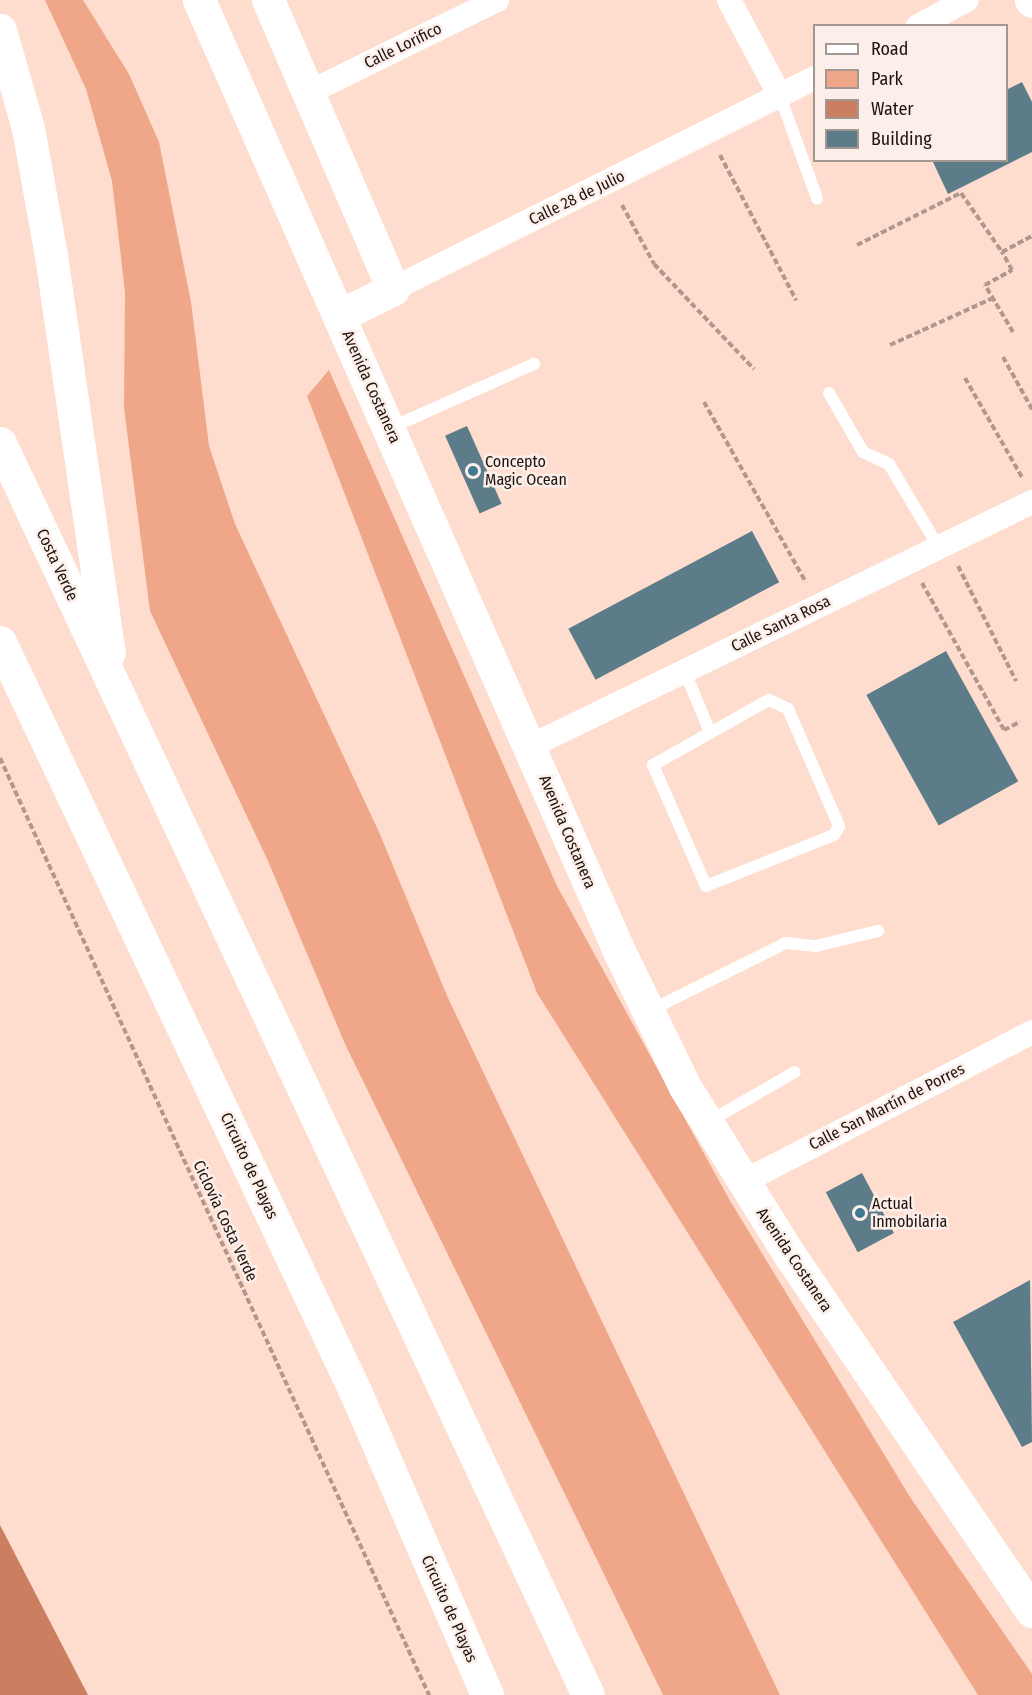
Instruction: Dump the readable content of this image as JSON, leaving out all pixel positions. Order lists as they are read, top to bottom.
{
  "streets": {
    "main road": [
      "Calle 28 de Julio",
      "Avenida Costanera",
      "Costa Verde",
      "Circuito de Playas"
    ],
    "street": ["Calle Lorifico", "Calle Santa Rosa", "Calle San Martín de Porres"],
    "path": ["Ciclovía Costa Verde"]
  },
  "crossings": [
    ["Calle 28 de Julio", "Avenida Costanera"],
    ["Avenida Costanera", "Calle Santa Rosa"],
    ["Avenida Costanera", "Calle San Martín de Porres"]
  ],
  "places": ["Concepto Magic Ocean", "Actual Inmobilaria"],
  "legend": [
    "Road",
    "Park",
    "Water",
    "Building"
  ]
}
